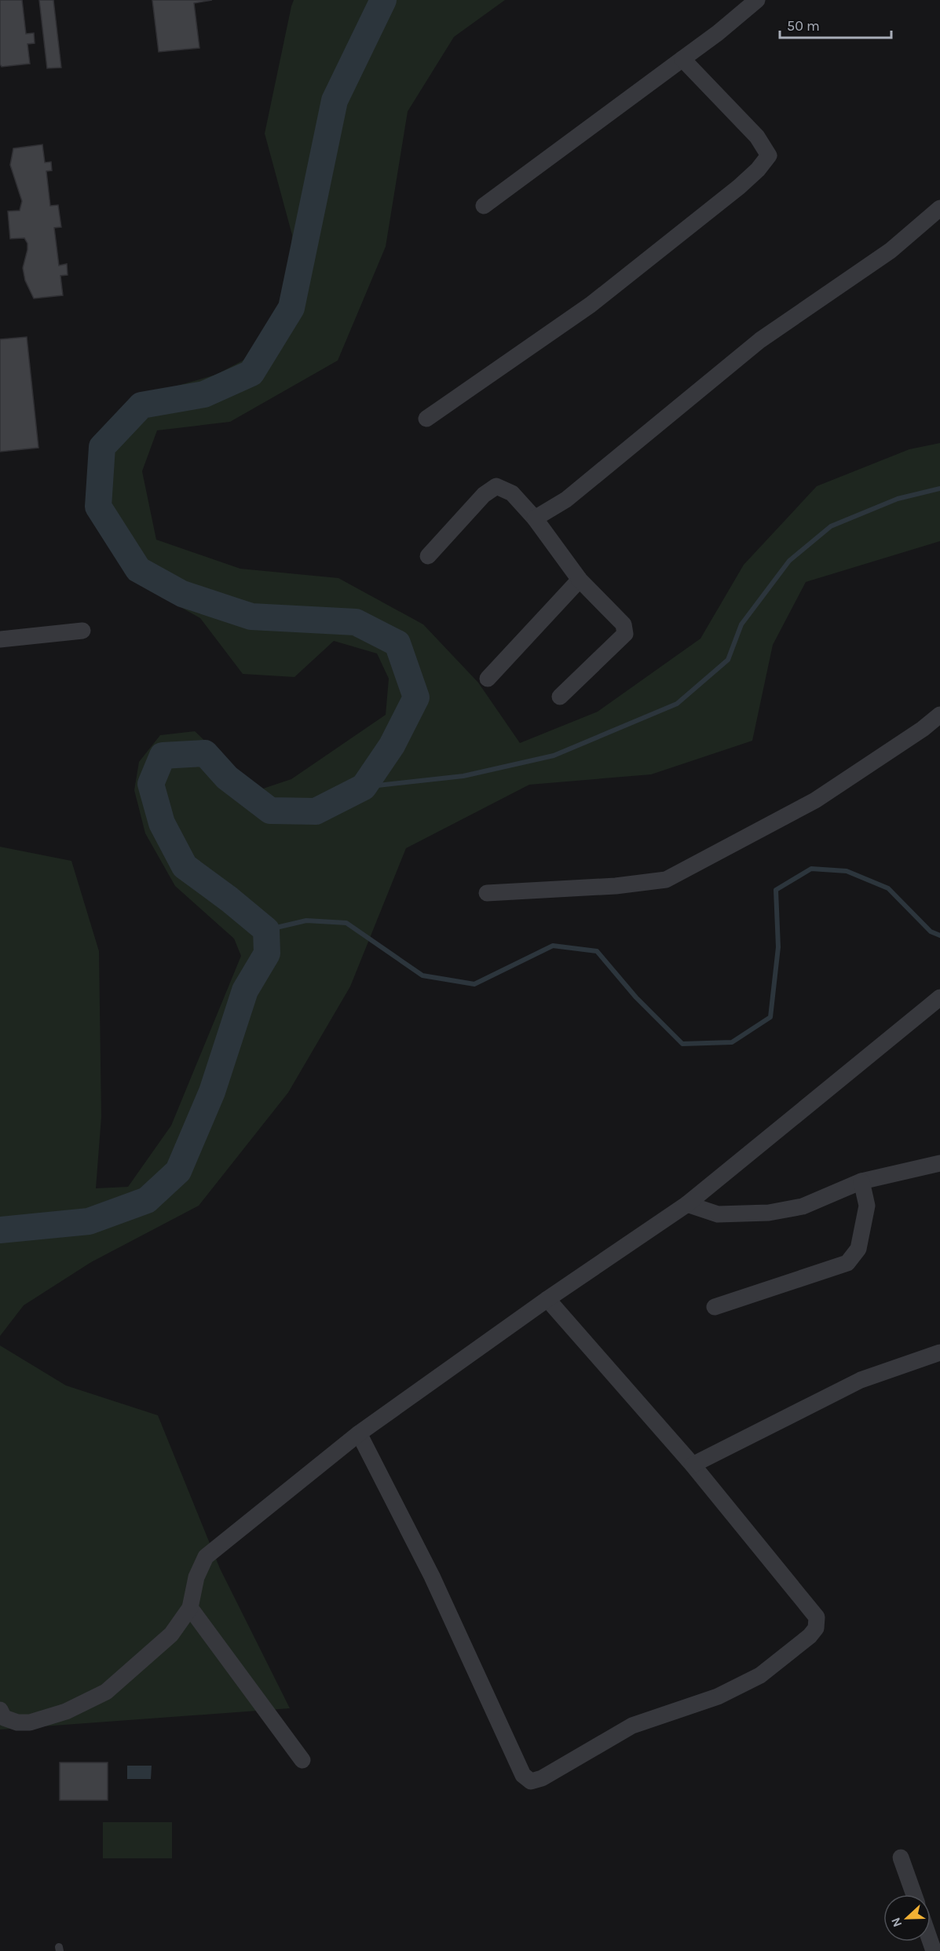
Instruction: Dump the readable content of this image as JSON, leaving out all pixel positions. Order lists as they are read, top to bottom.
{
  "scale_bar": "50 m",
  "north": "left"
}
